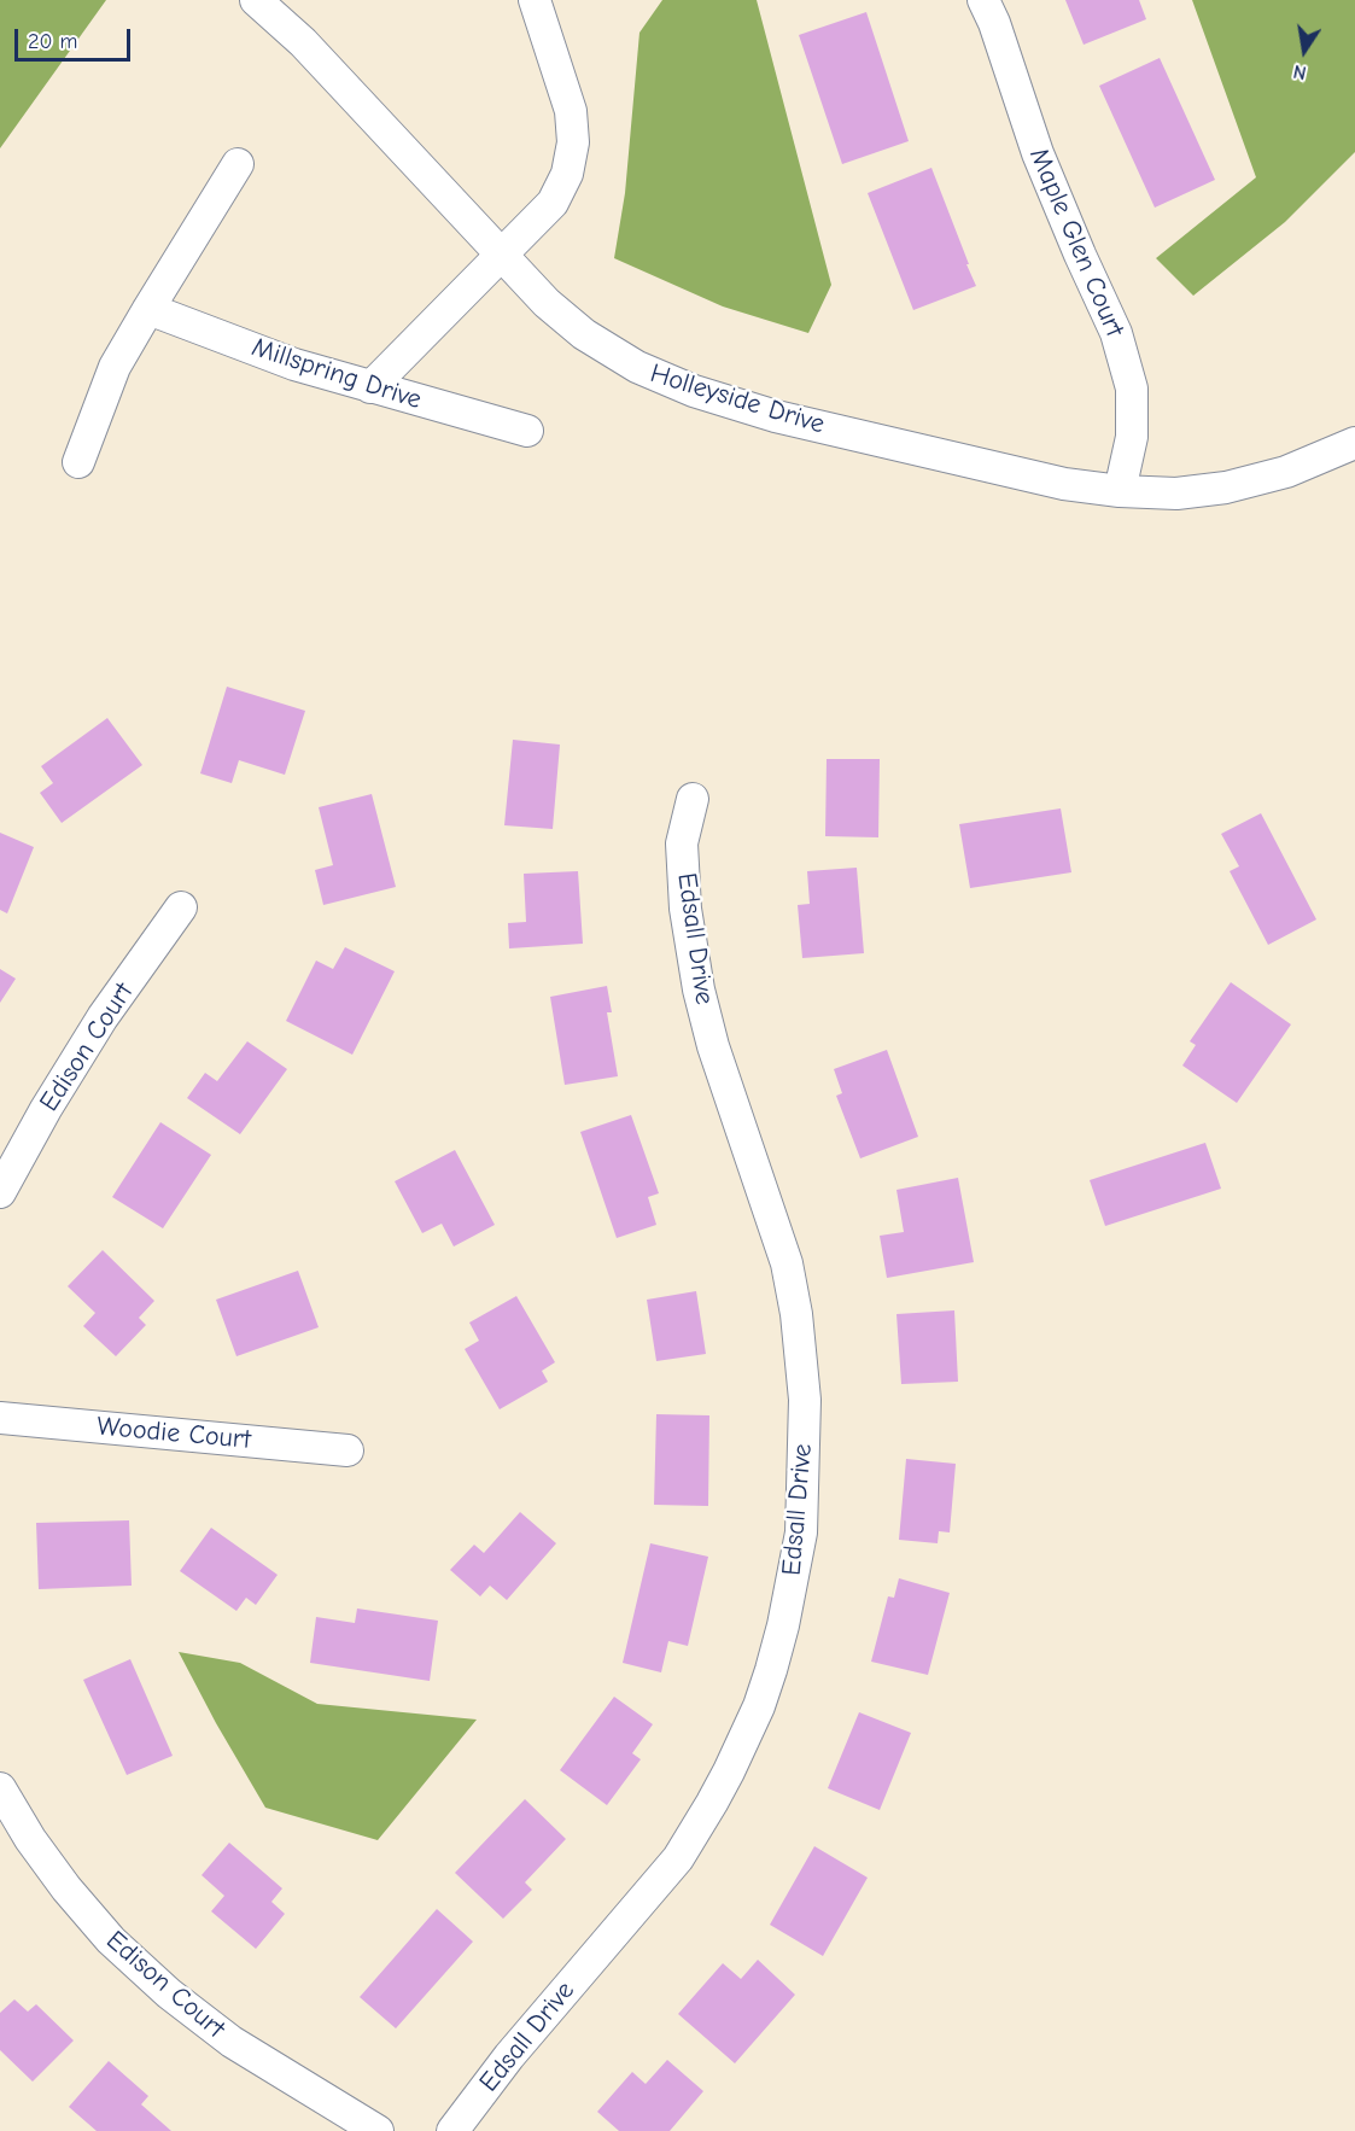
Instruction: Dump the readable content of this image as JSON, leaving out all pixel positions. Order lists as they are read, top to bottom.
{
  "streets": {
    "street": [
      "Maple Glen Court",
      "Millspring Drive",
      "Holleyside Drive",
      "Edsall Drive",
      "Edison Court",
      "Woodie Court"
    ]
  },
  "crossings": [
    ["Maple Glen Court", "Holleyside Drive"]
  ],
  "scale_bar": "20 m",
  "north": "bottom"
}
